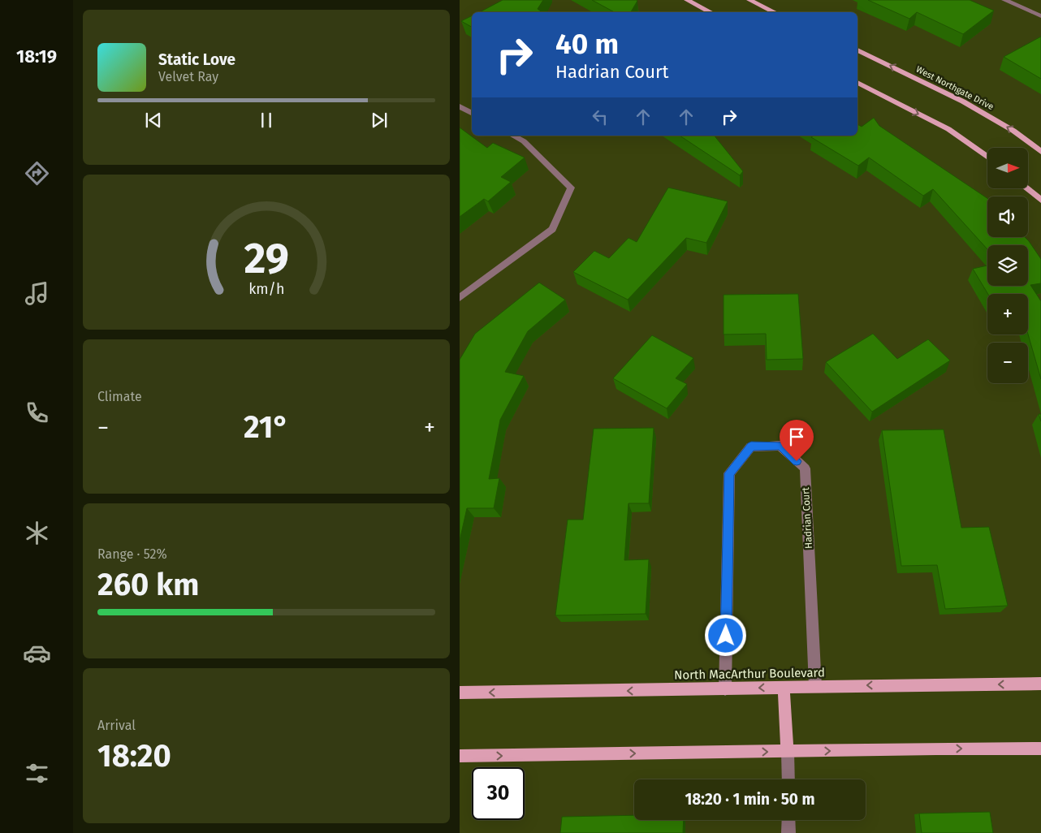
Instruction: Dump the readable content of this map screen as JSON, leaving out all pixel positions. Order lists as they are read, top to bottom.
{
  "streets": {
    "main road": ["West Northgate Drive", "North MacArthur Boulevard"],
    "street": ["Hadrian Court"]
  },
  "crossings": [
    ["Hadrian Court", "North MacArthur Boulevard"]
  ],
  "north": "right",
  "page": {
    "tabs": "18:19",
    "turn": ["40 m", "Hadrian Court"],
    "song": ["Static Love", "Velvet Ray"],
    "map_buttons": ["+", "−"],
    "tile": [
      "Climate",
      ["Range · 52%", "260 km"],
      ["Arrival", "18:20"]
    ],
    "heat": ["−", "21°", "+"],
    "limit": "30",
    "trip": "18:20 · 1 min · 50 m",
    "gauge": ["29", "km/h"]
  }
}
